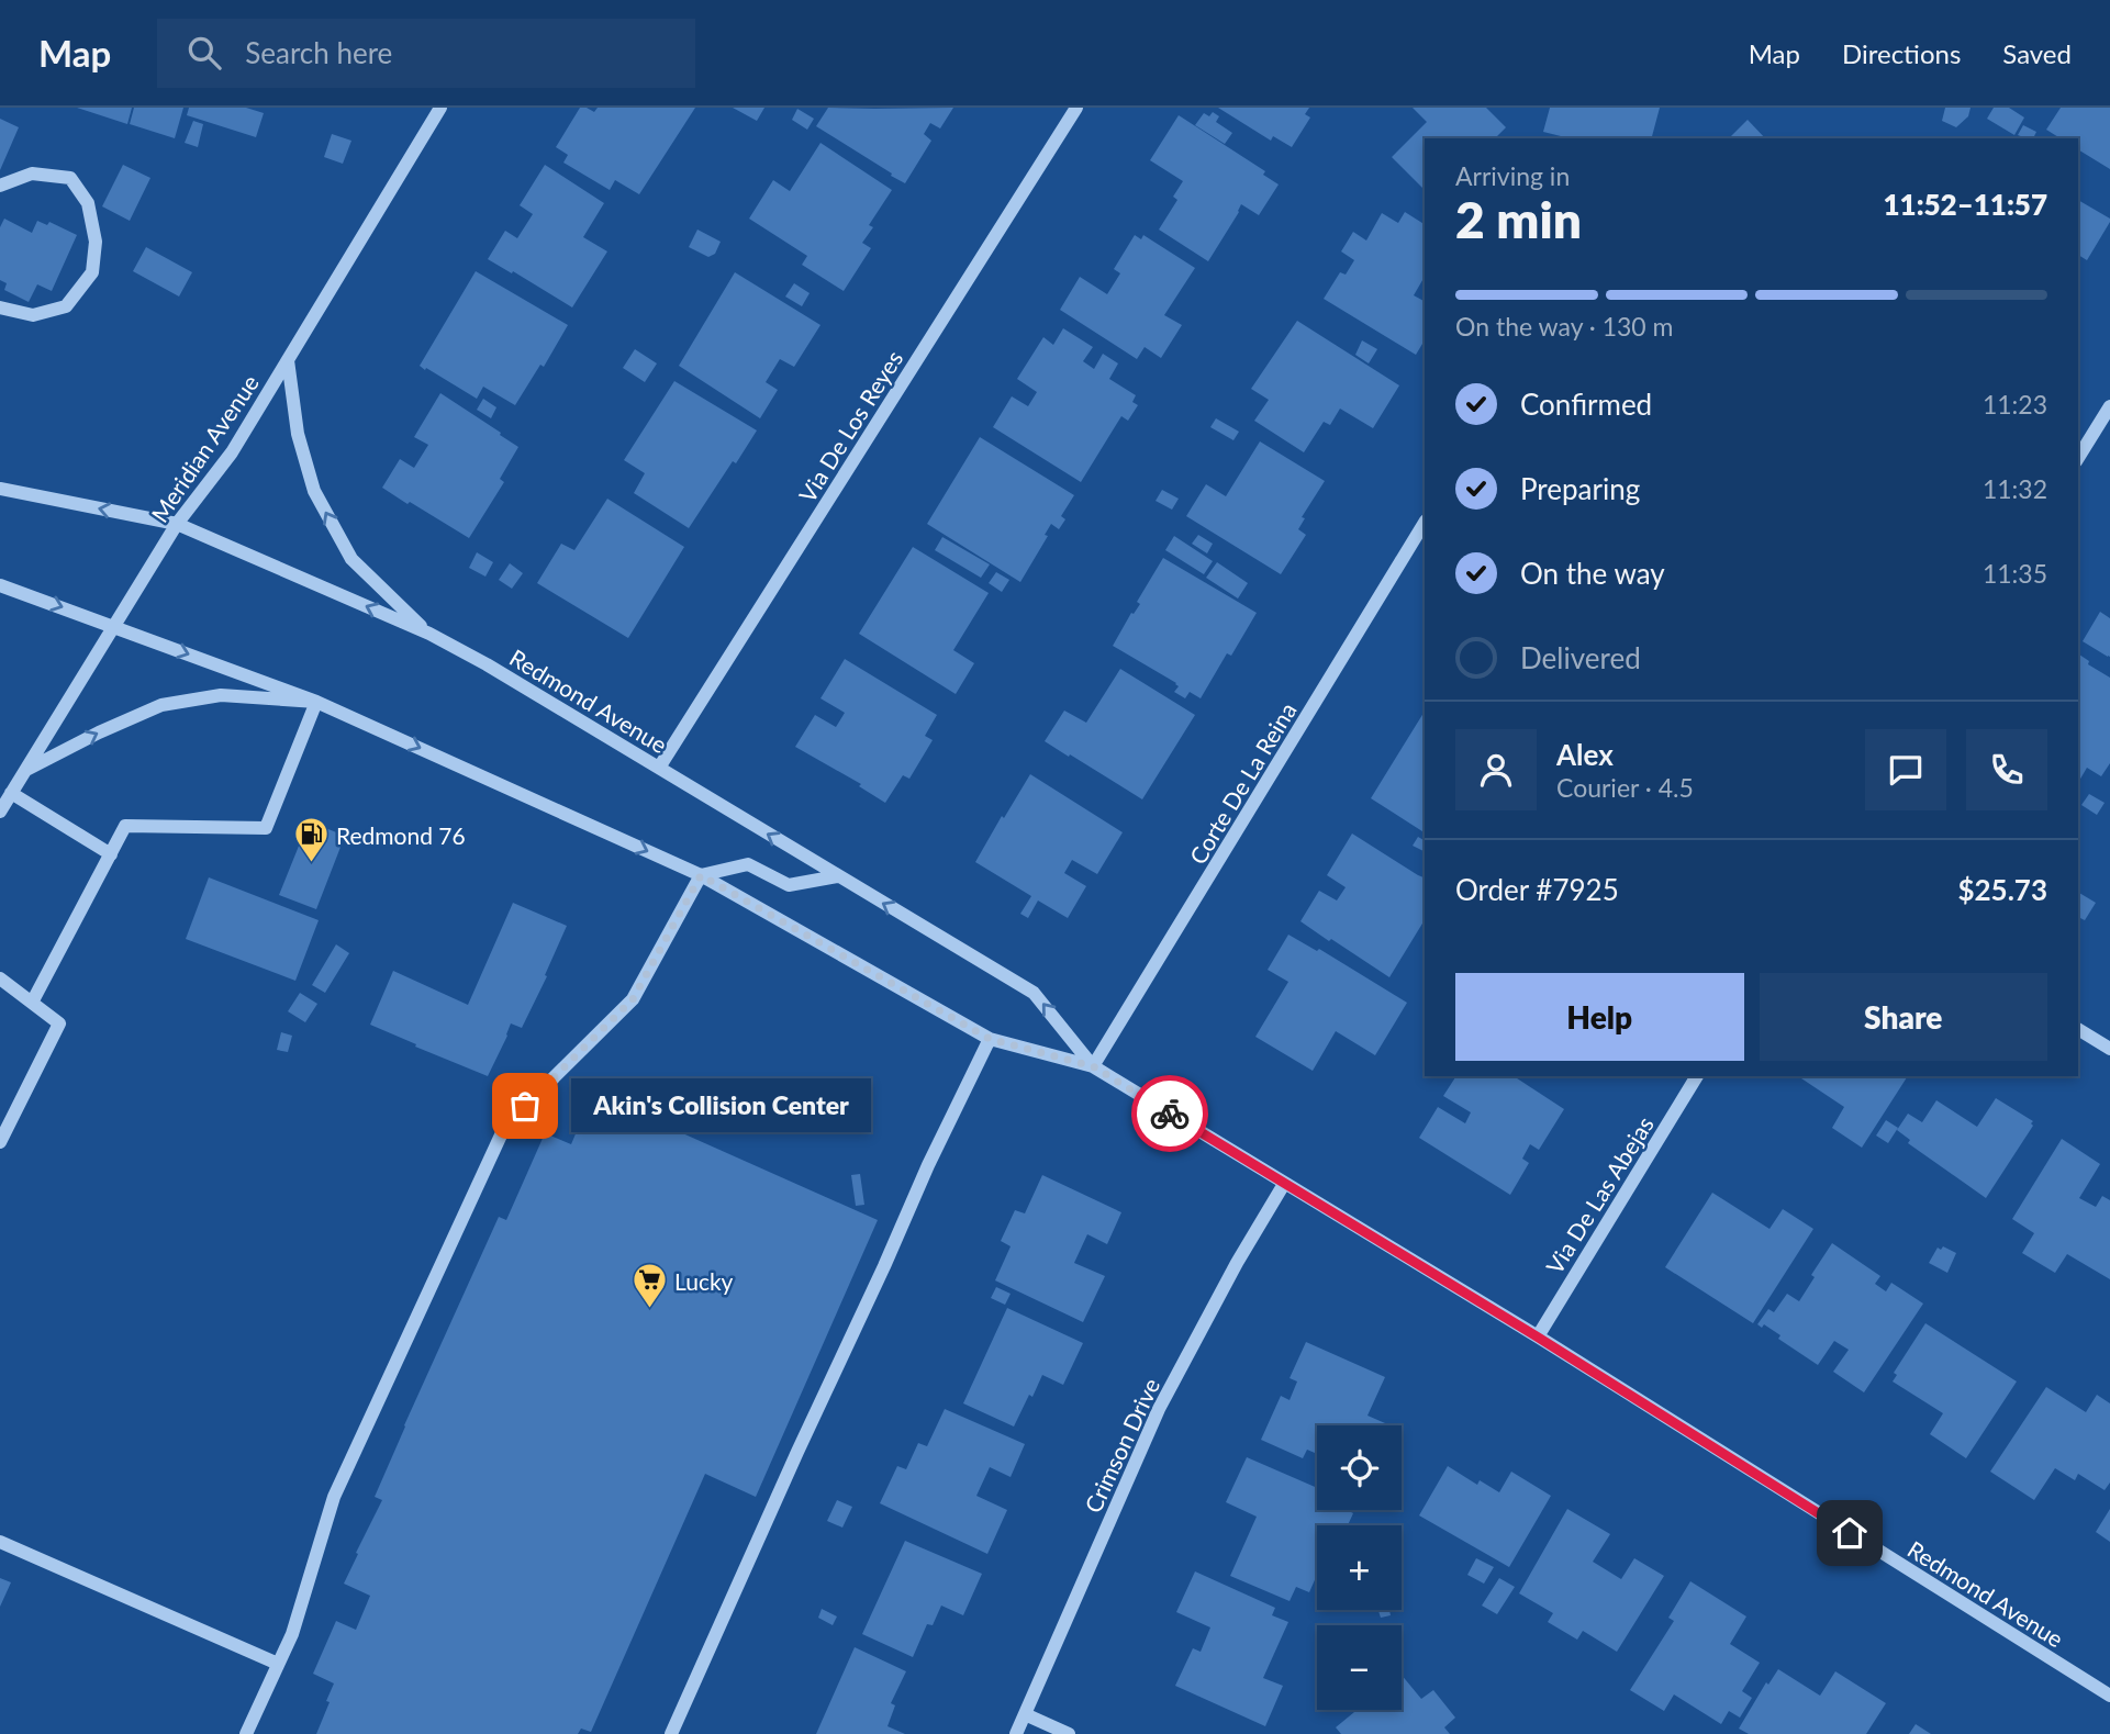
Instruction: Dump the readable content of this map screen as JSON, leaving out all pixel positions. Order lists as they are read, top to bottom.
{
  "streets": {
    "street": [
      "Via De Los Reyes",
      "Meridian Avenue",
      "Redmond Avenue",
      "Corte De La Reina",
      "Via De Las Abejas",
      "Crimson Drive"
    ]
  },
  "crossings": [
    ["Via De Los Reyes", "Redmond Avenue"],
    ["Meridian Avenue", "Redmond Avenue"],
    ["Redmond Avenue", "Corte De La Reina"],
    ["Redmond Avenue", "Via De Las Abejas"],
    ["Redmond Avenue", "Crimson Drive"]
  ],
  "places": {
    "fuel station": ["Redmond 76"],
    "other": ["Akin's Collision Center"],
    "supermarket": ["Lucky"]
  },
  "page": {
    "header": "Map",
    "search": "Search here",
    "nav": ["Map", "Directions", "Saved"],
    "heading": ["2 min", "Arriving in", "11:52–11:57"],
    "panel": [
      "Alex",
      "Courier · 4.5",
      "Order #7925",
      "$25.73"
    ],
    "bar": "On the way · 130 m",
    "list": [
      ["Confirmed", "11:23"],
      ["Preparing", "11:32"],
      ["On the way", "11:35"],
      "Delivered"
    ],
    "buttons": ["Help", "Share"],
    "bubble": "Akin's Collision Center",
    "map_buttons": ["+", "−"]
  }
}
